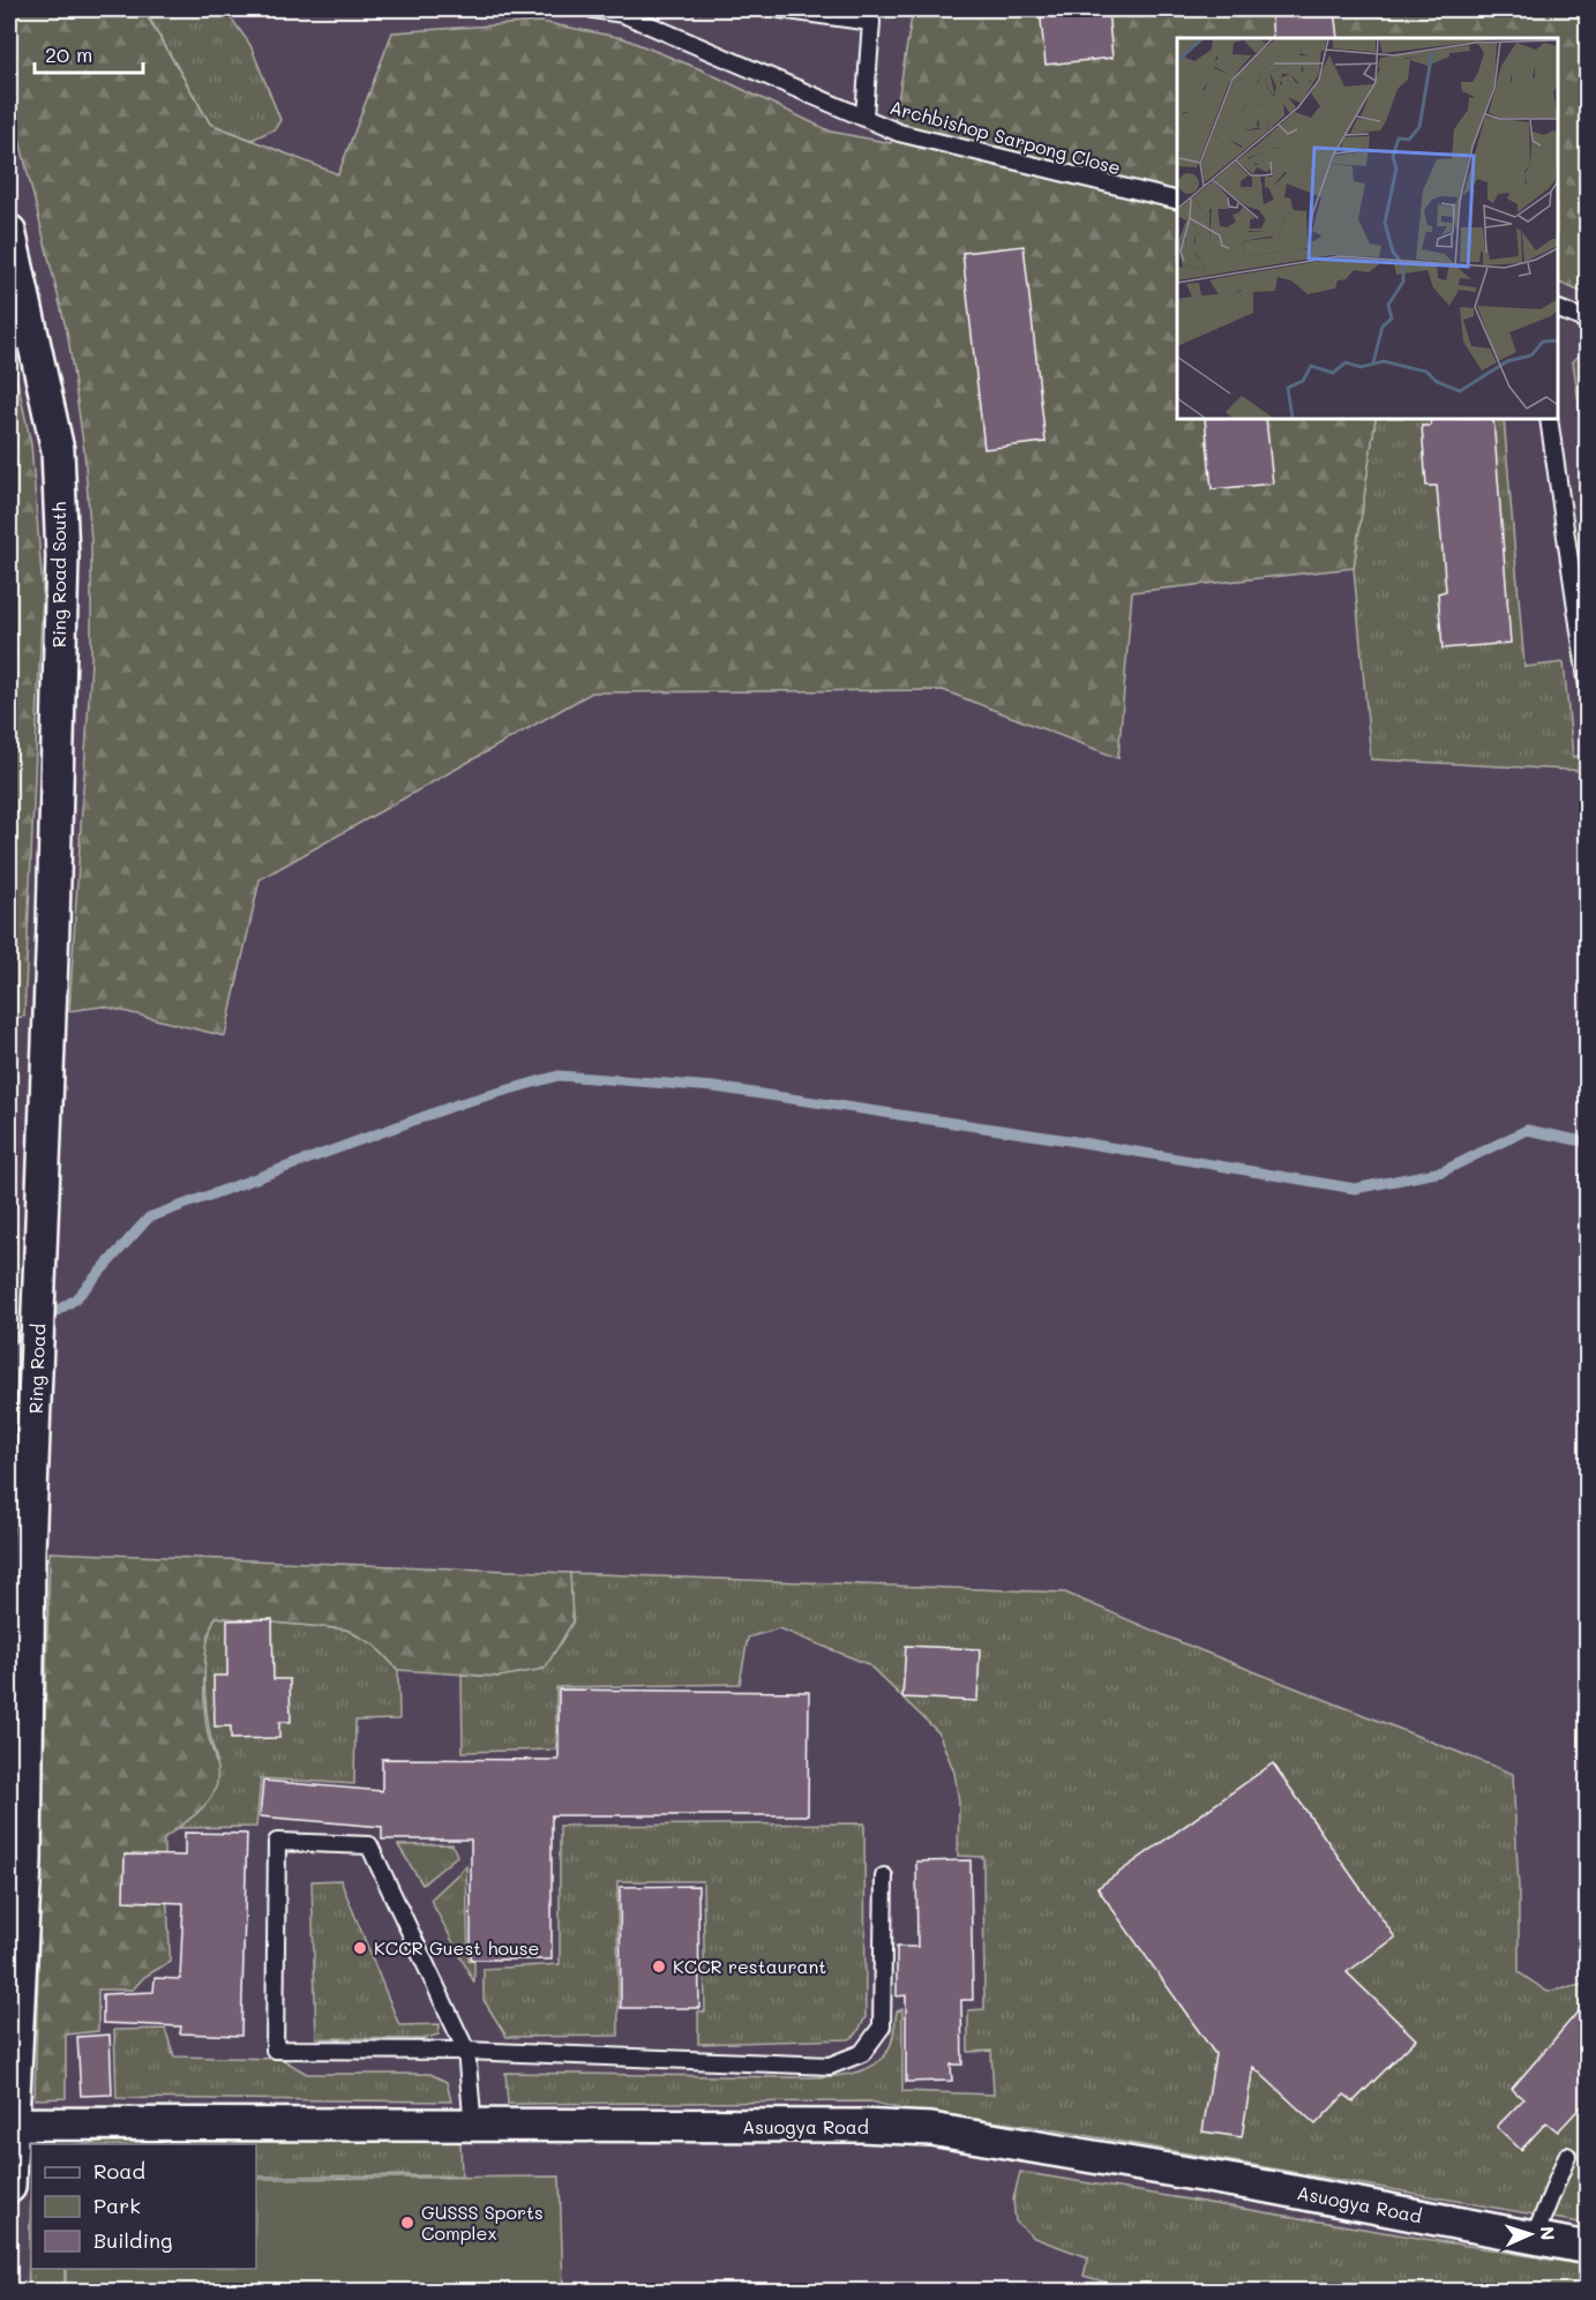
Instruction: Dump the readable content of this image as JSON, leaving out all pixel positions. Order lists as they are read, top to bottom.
{
  "streets": {
    "street": ["Ring Road South", "Ring Road", "Asuogya Road"],
    "lane": ["Archbishop Sarpong Close"]
  },
  "crossings": [
    ["Ring Road South", "Ring Road"],
    ["Ring Road", "Asuogya Road"]
  ],
  "places": ["KCCR Guest house", "KCCR restaurant", "GUSSS Sports Complex"],
  "legend": ["Road", "Park", "Building"],
  "scale_bar": "20 m",
  "north": "right"
}
